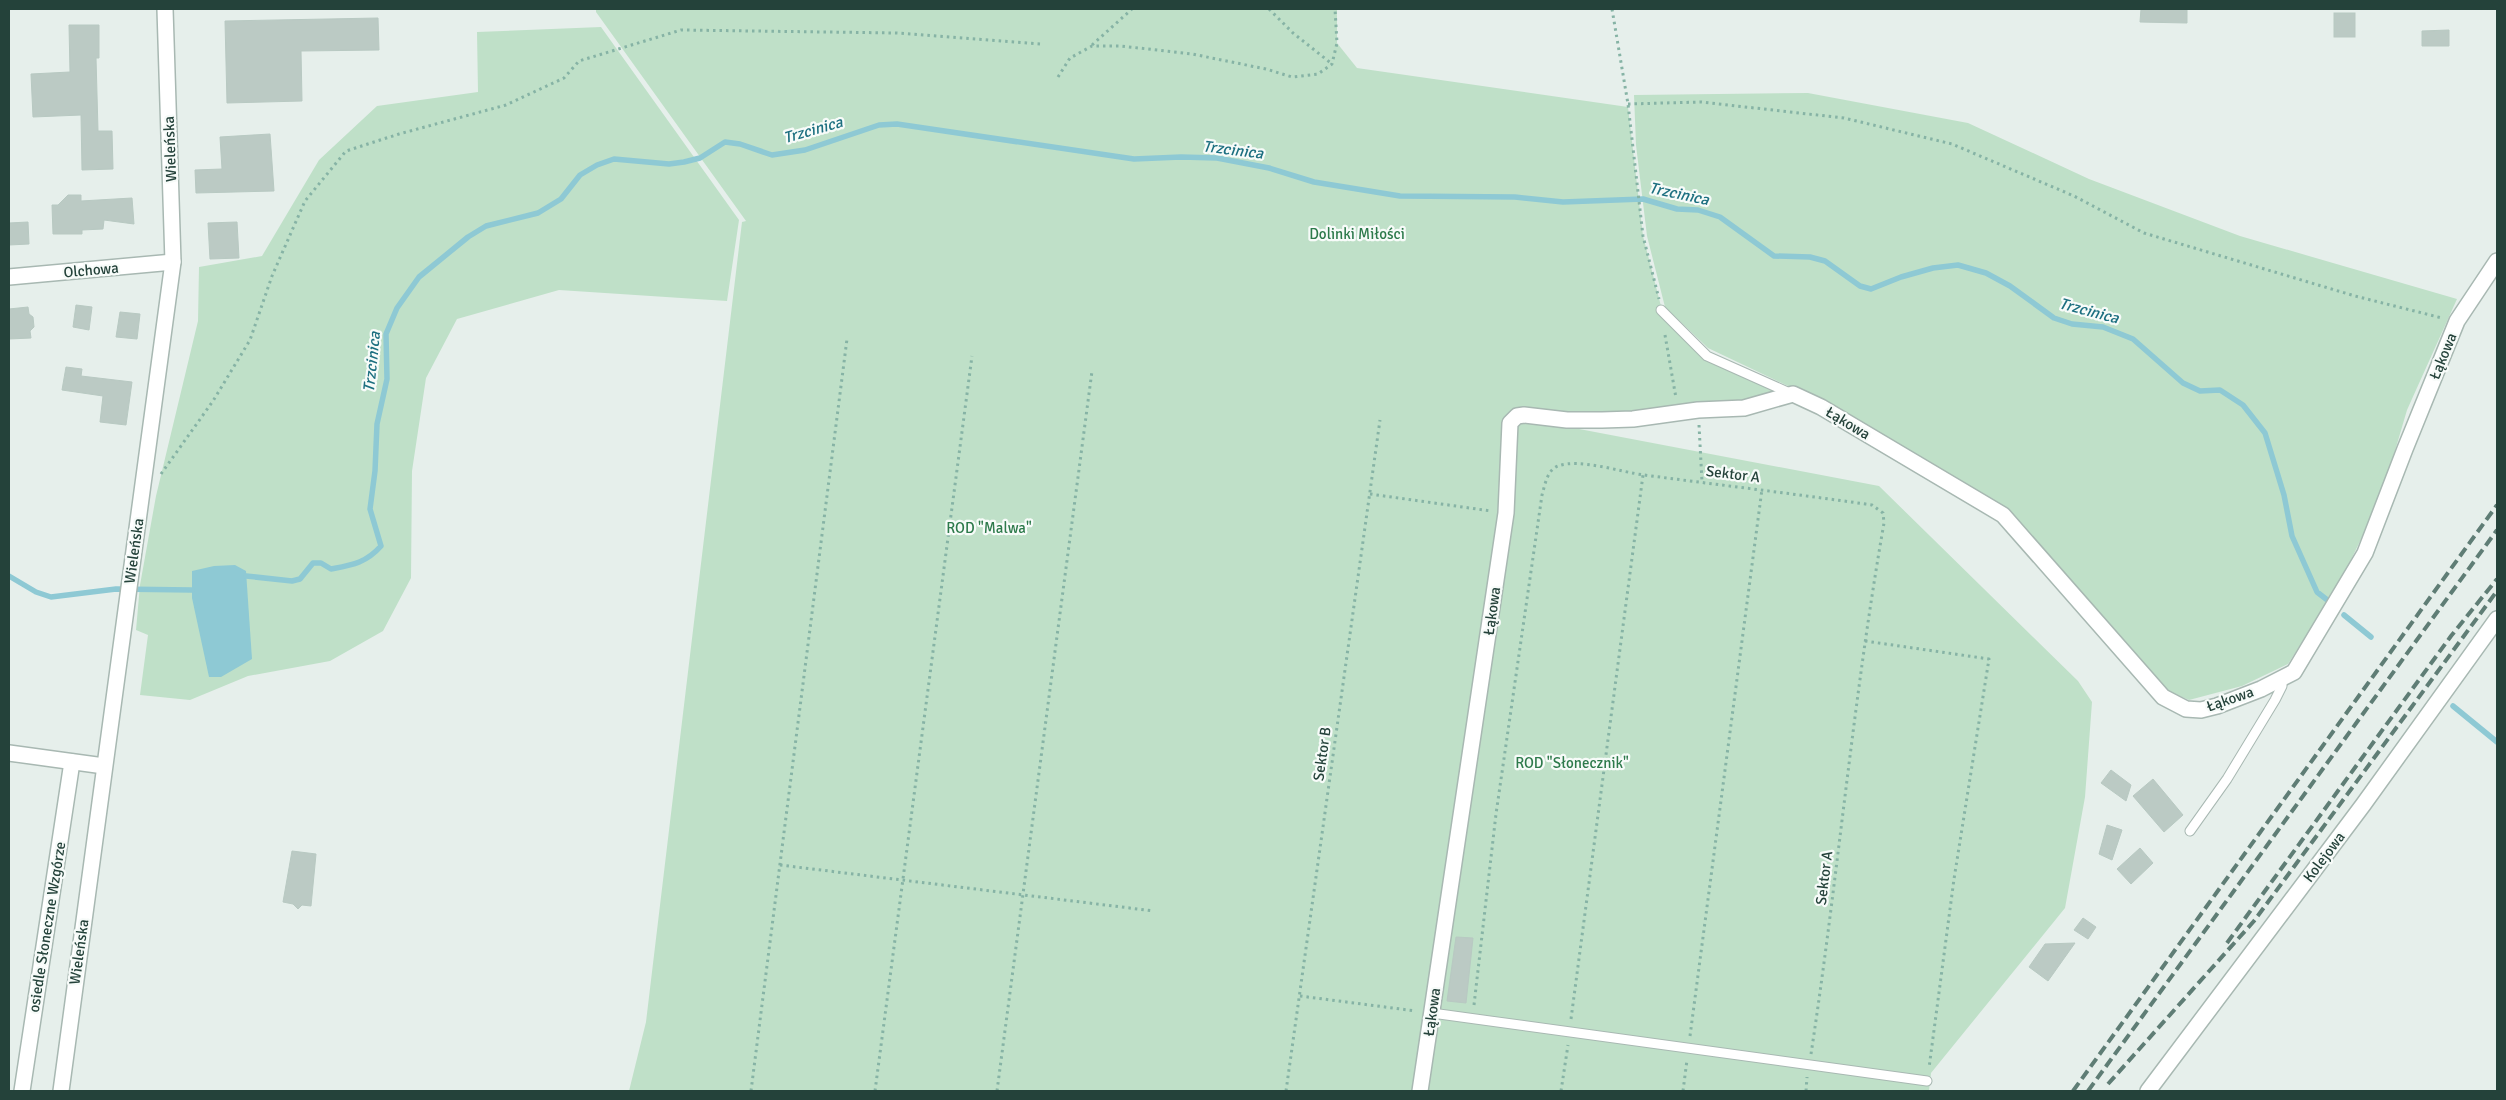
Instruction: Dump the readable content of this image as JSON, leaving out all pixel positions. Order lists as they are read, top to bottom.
{
  "streets": {
    "street": [
      "Wieleńska",
      "Olchowa",
      "Łąkowa",
      "Kolejowa",
      "osiedle Słoneczne Wzgórze"
    ],
    "path": ["Sektor A", "Sektor B"]
  },
  "crossings": [
    ["Wieleńska", "Olchowa"]
  ],
  "water": ["Trzcinica"],
  "parks": ["Dolinki Miłości", "ROD \"Malwa\"", "ROD \"Słonecznik\""]
}
